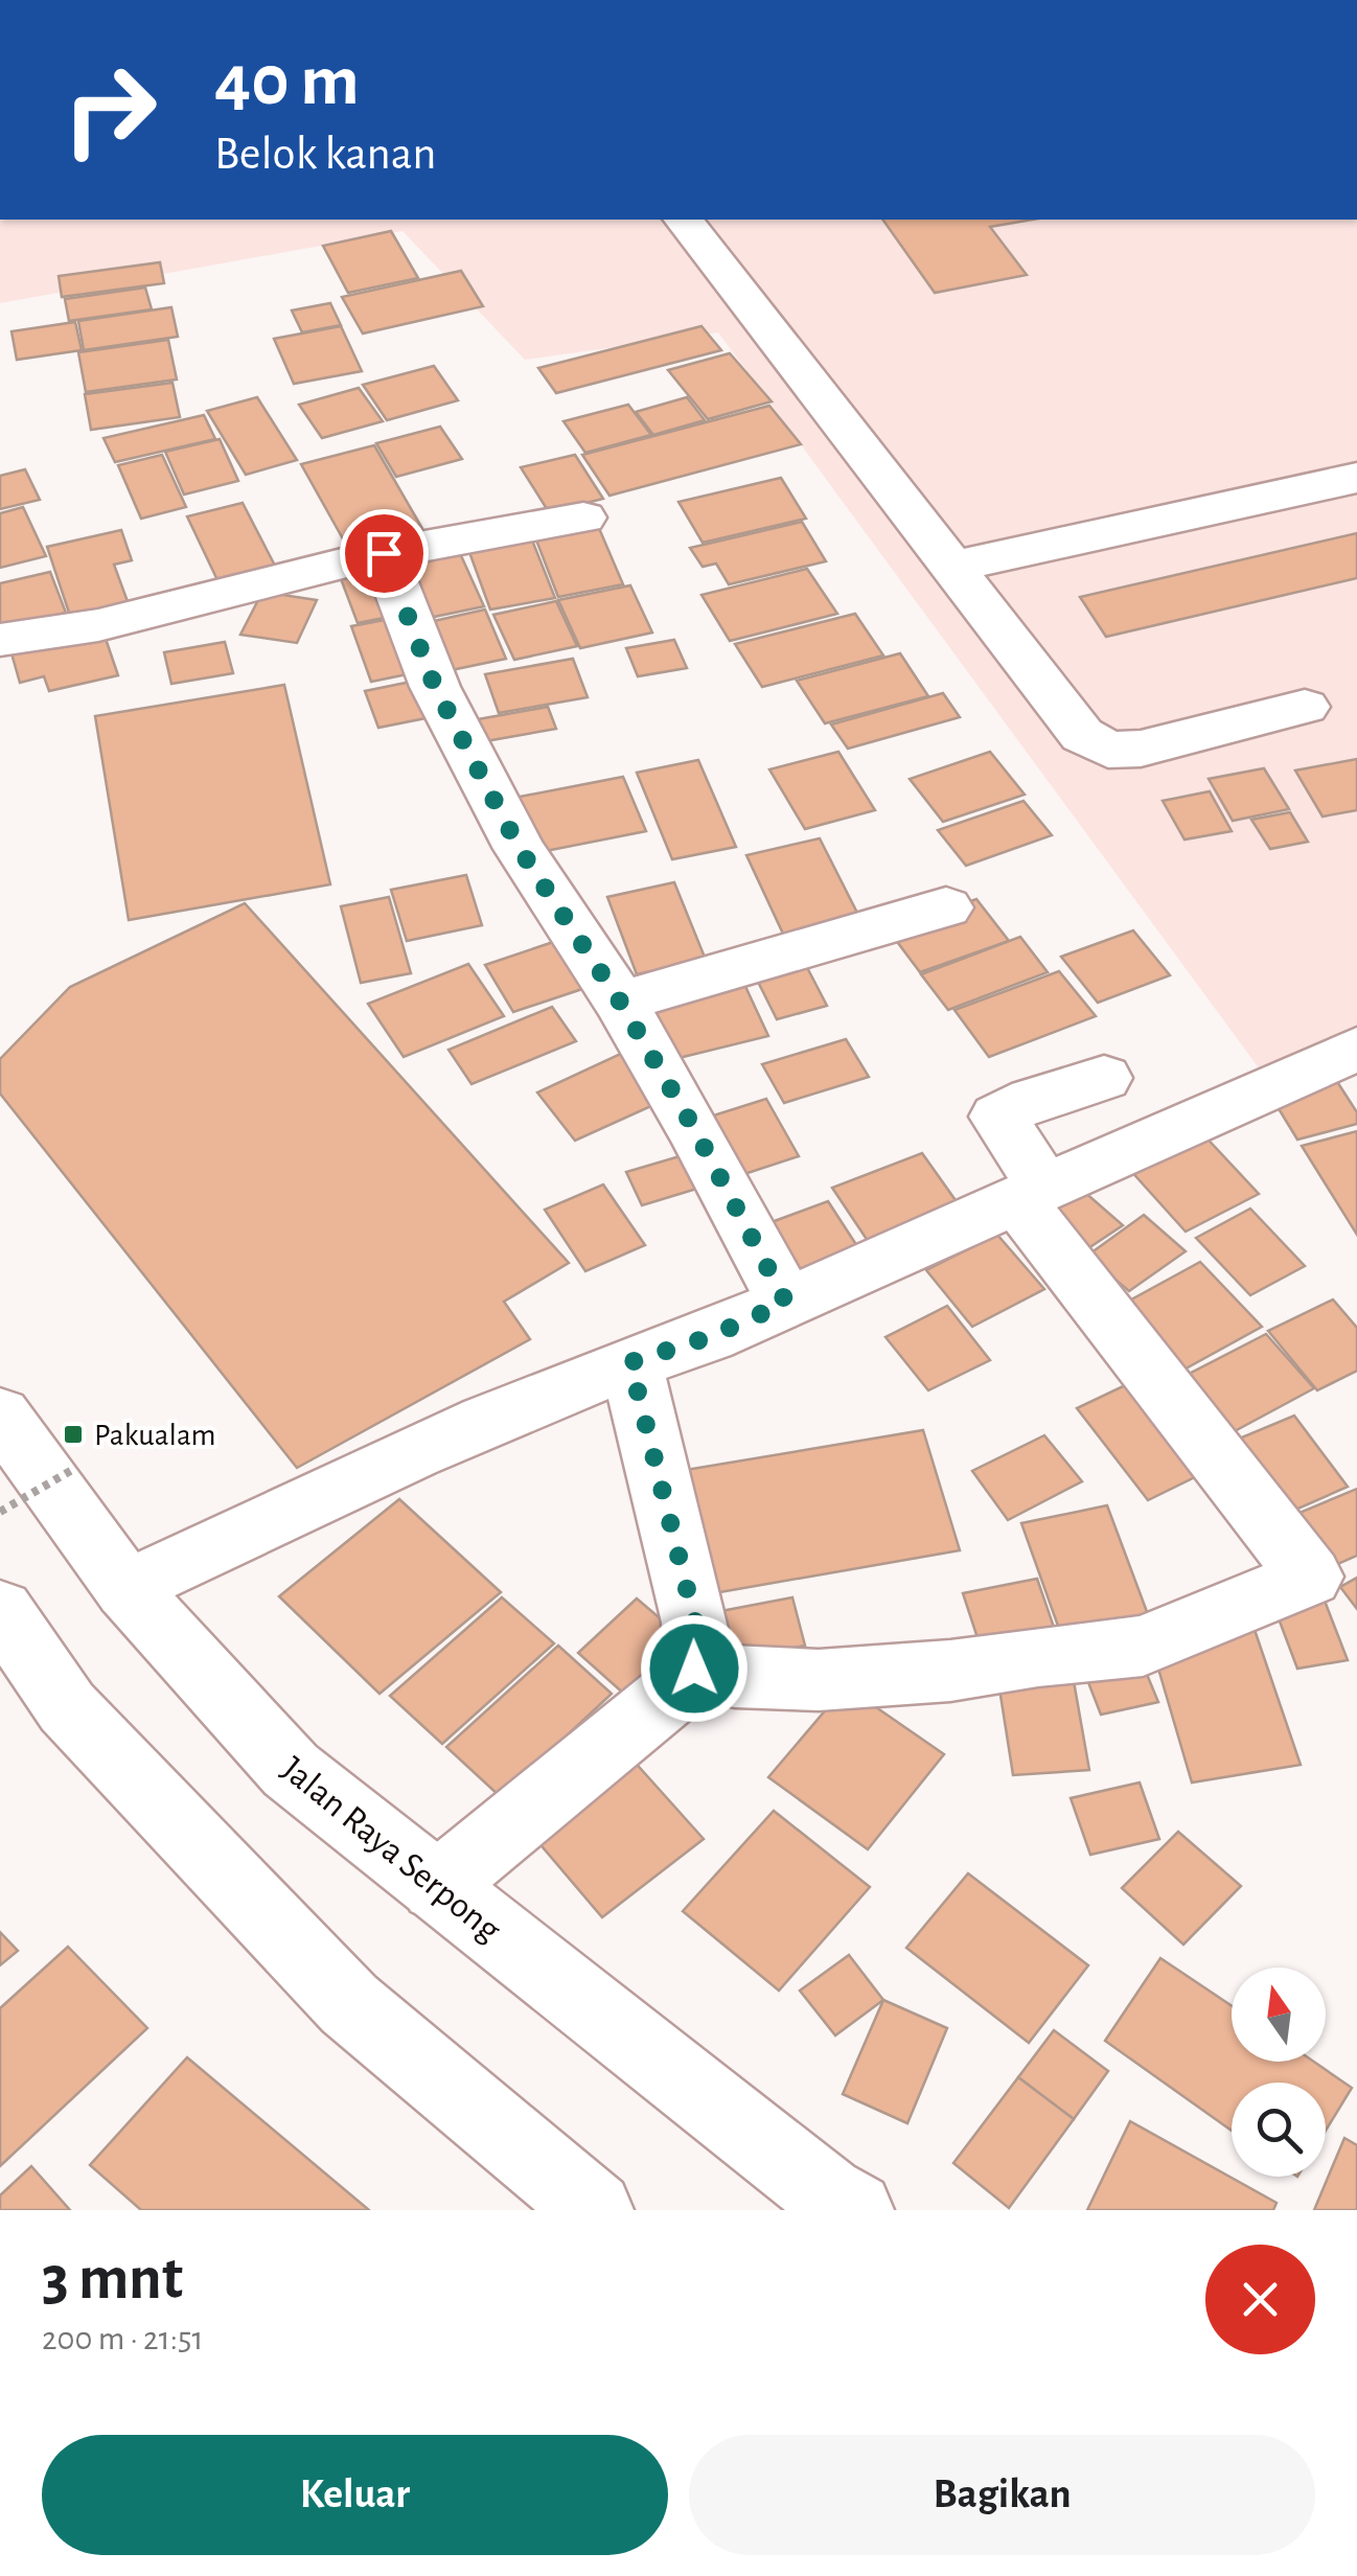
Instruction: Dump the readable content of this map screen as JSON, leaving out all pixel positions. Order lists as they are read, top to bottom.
{
  "streets": {
    "street": ["Jalan Raya Serpong"]
  },
  "places": {
    "transit": ["Pakualam"]
  },
  "north": "top",
  "page": {
    "turn": ["40 m", "Belok kanan"],
    "heading": ["3 mnt", "200 m · 21:51"],
    "buttons": ["Keluar", "Bagikan"]
  }
}
